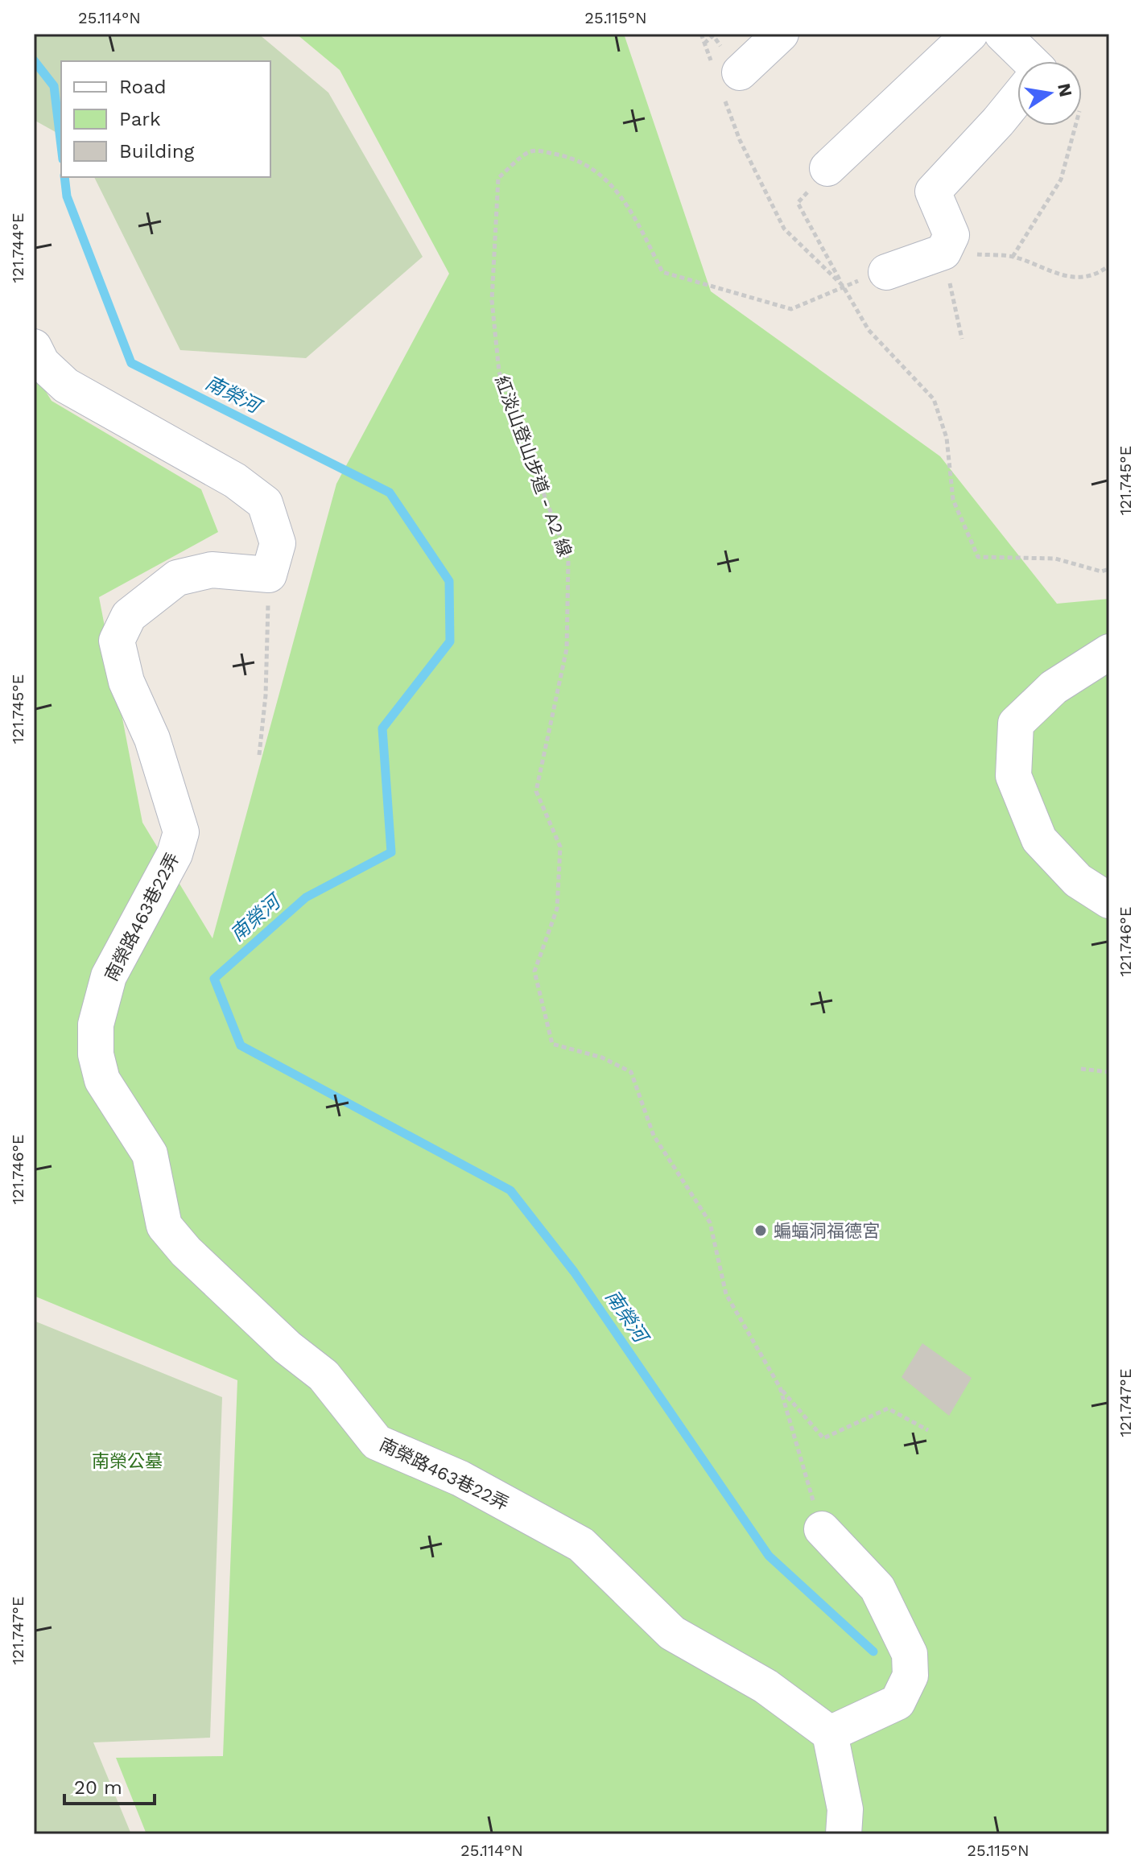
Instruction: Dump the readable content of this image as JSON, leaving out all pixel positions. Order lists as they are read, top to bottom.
{
  "streets": {
    "lane": ["南榮路463巷22弄"],
    "path": ["紅淡山登山步道 - A2 線"]
  },
  "water": ["南榮河"],
  "parks": ["南榮公墓"],
  "places": ["蝙蝠洞福德宮"],
  "legend": ["Road", "Park", "Building"],
  "scale_bar": "20 m",
  "north": "right",
  "coordinates": [
    "25.114°N",
    "25.115°N",
    "121.744°E",
    "121.745°E",
    "121.746°E",
    "121.747°E"
  ]
}
